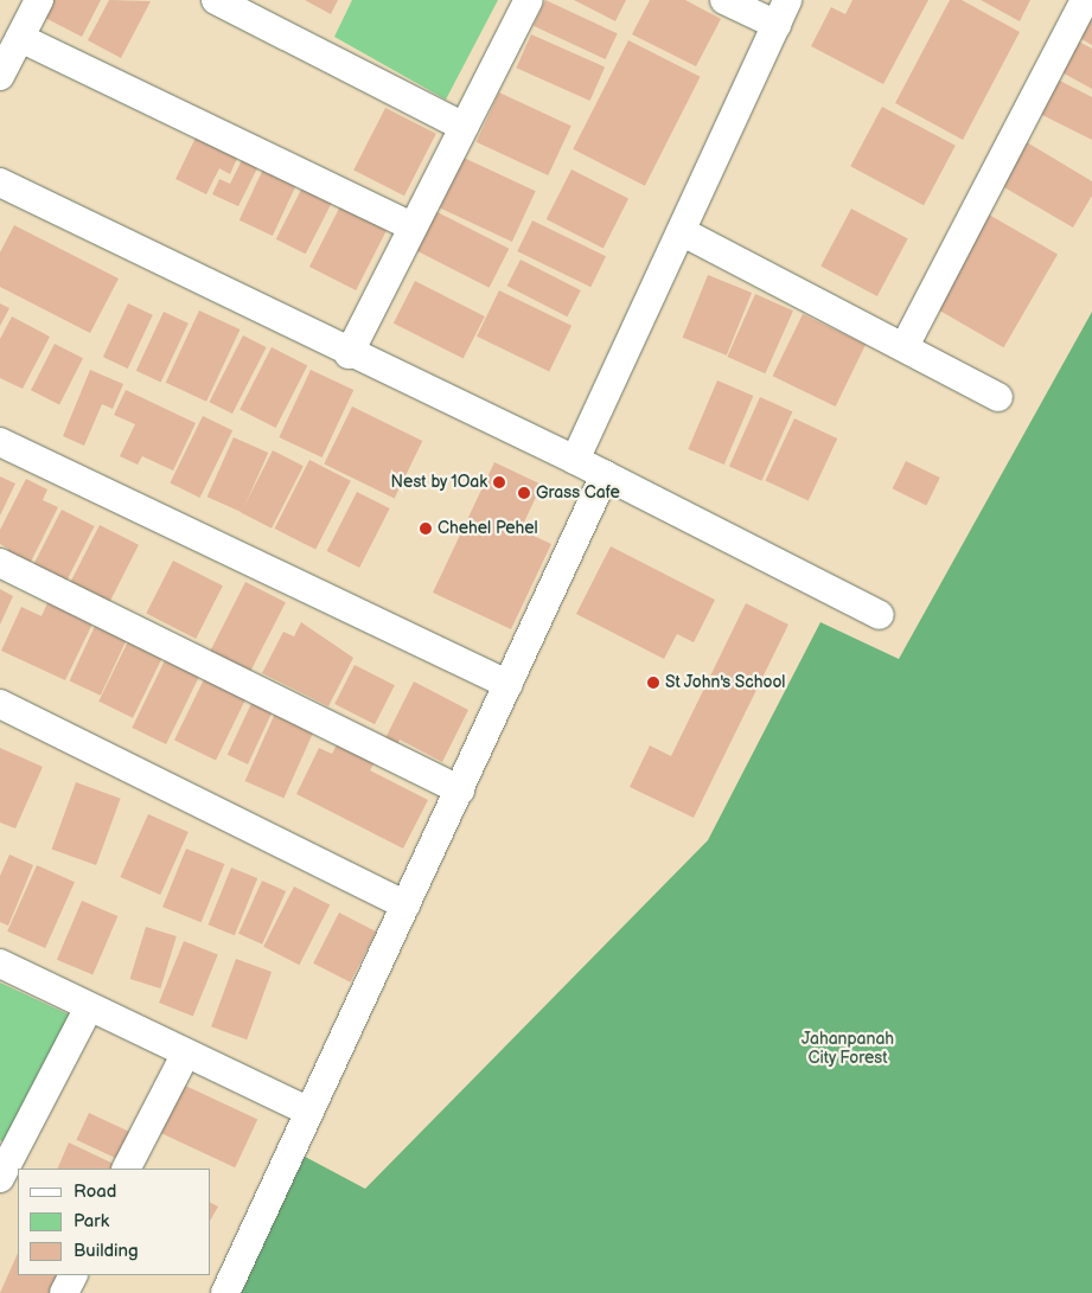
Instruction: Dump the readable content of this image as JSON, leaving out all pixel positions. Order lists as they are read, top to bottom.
{
  "parks": ["Jahanpanah City Forest"],
  "places": [
    "Nest by 1Oak",
    "Grass Cafe",
    "Chehel Pehel",
    "St John's School"
  ],
  "legend": ["Road", "Park", "Building"]
}
